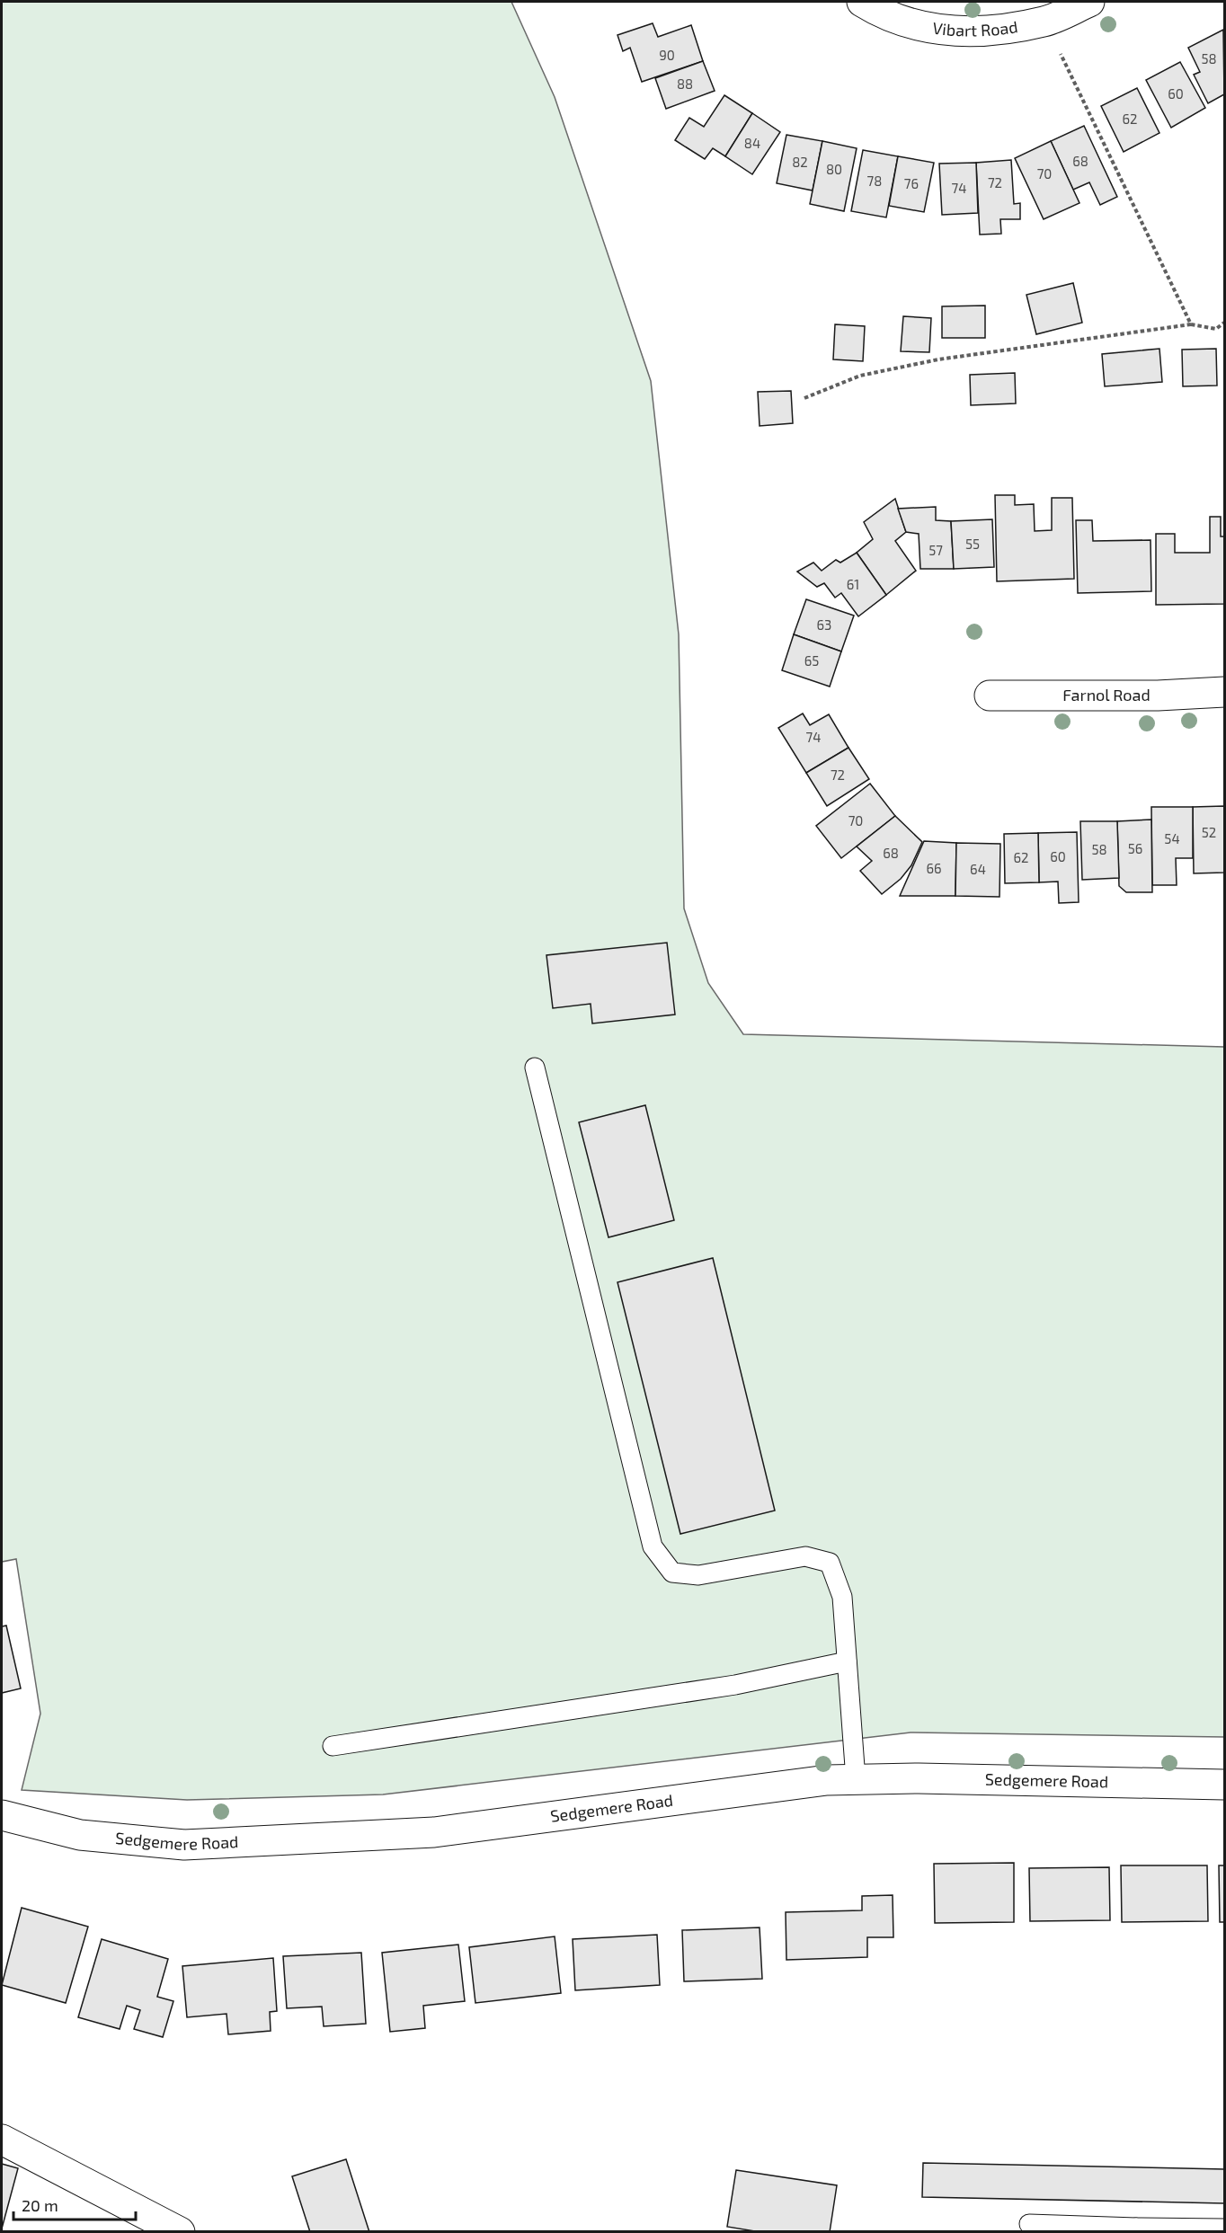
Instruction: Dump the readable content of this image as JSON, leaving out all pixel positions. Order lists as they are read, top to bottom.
{
  "streets": {
    "street": ["Vibart Road", "Farnol Road", "Sedgemere Road"]
  },
  "house_numbers": [
    "90",
    "58",
    "88",
    "60",
    "62",
    "84",
    "68",
    "82",
    "80",
    "70",
    "78",
    "72",
    "76",
    "74",
    "55",
    "57",
    "61",
    "63",
    "65",
    "74",
    "72",
    "70",
    "52",
    "54",
    "56",
    "58",
    "68",
    "60",
    "62",
    "66",
    "64"
  ],
  "scale_bar": "20 m"
}
